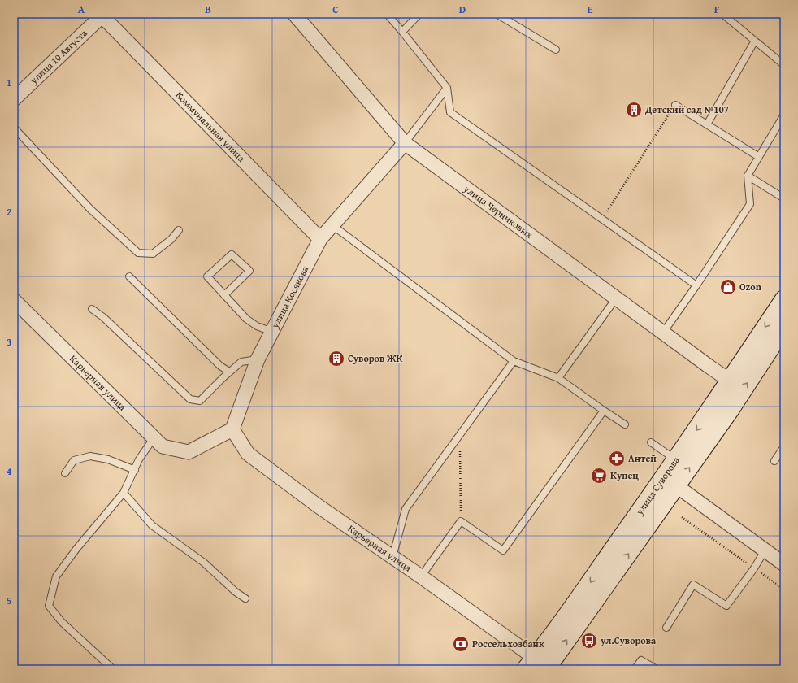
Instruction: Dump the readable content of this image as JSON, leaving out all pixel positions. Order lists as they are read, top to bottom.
{
  "streets": {
    "main road": ["улица Суворова"],
    "street": [
      "улица 10 Августа",
      "Коммунальная улица",
      "улица Черниковых",
      "улица Косякова",
      "Карьерная улица"
    ]
  },
  "crossings": [
    ["улица 10 Августа", "Коммунальная улица"],
    ["Коммунальная улица", "улица Косякова"],
    ["улица Черниковых", "улица Косякова"],
    ["улица Черниковых", "улица Суворова"],
    ["улица Косякова", "Карьерная улица"],
    ["Карьерная улица", "улица Суворова"]
  ],
  "places": {
    "building": ["Детский сад №107", "Суворов ЖК"],
    "shop": ["Ozon"],
    "pharmacy": ["Антей"],
    "supermarket": ["Купец"],
    "bus stop": ["ул.Суворова"],
    "bank": ["Россельхозбанк"]
  },
  "grid": {
    "columns": [
      "A",
      "B",
      "C",
      "D",
      "E",
      "F"
    ],
    "rows": [
      "1",
      "2",
      "3",
      "4",
      "5"
    ]
  }
}
